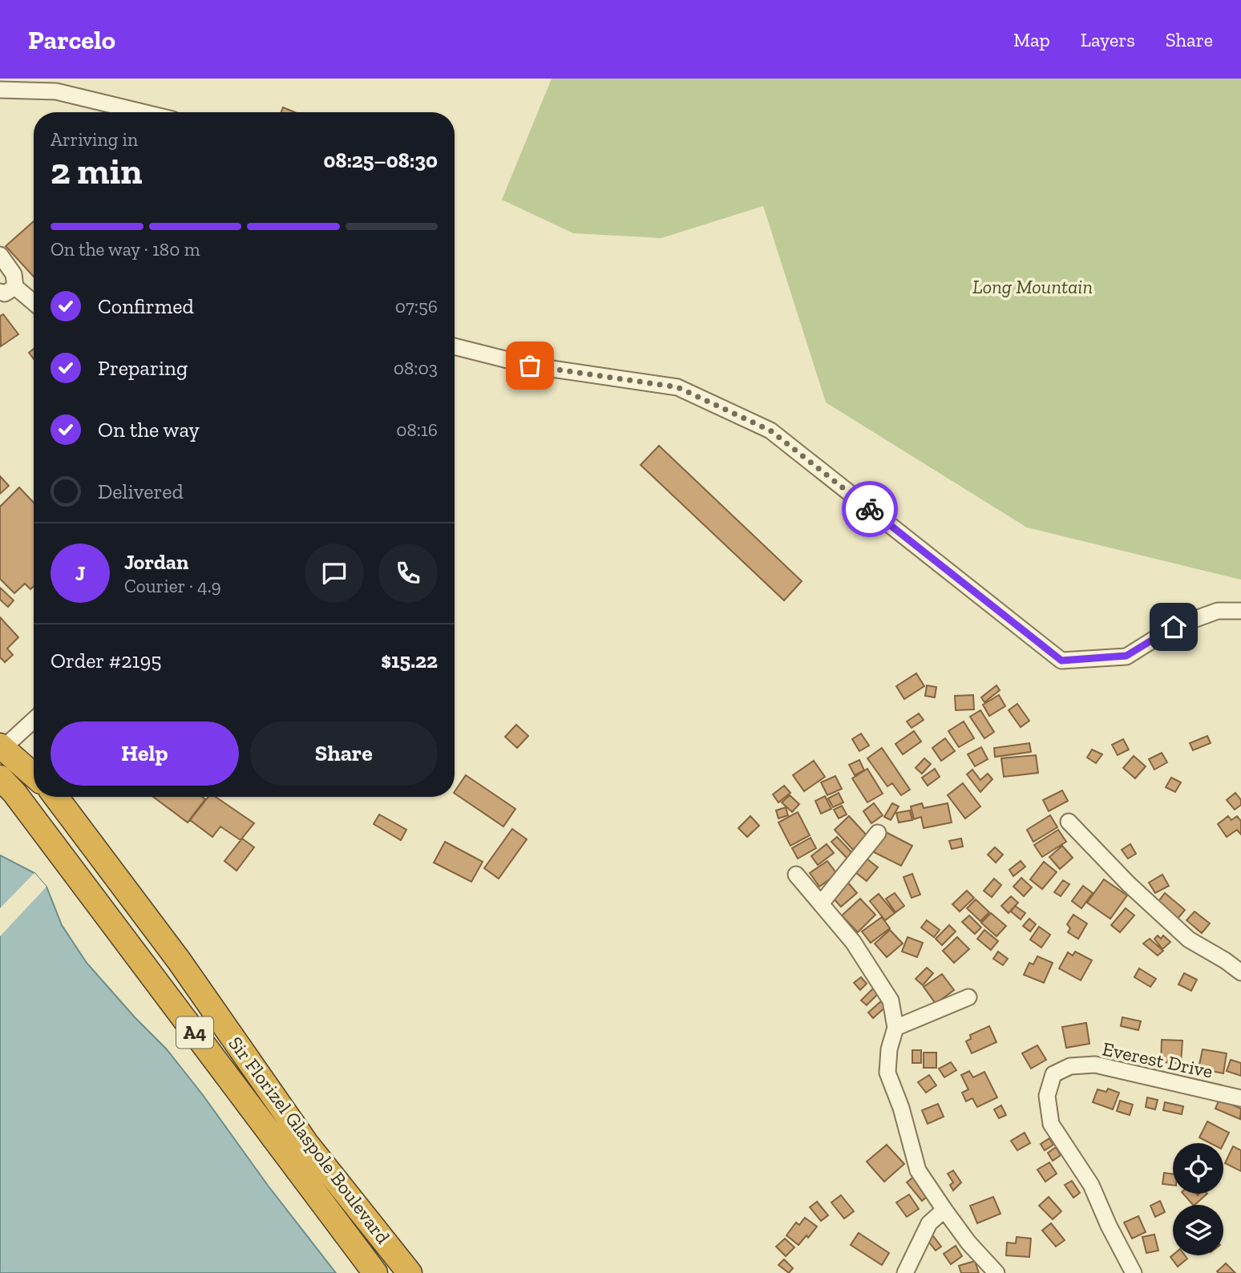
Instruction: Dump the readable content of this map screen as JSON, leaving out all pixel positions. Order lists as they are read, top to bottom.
{
  "streets": {
    "highway": ["A4", "Sir Florizel Glaspole Boulevard"],
    "street": ["Everest Drive"]
  },
  "parks": ["Long Mountain"],
  "page": {
    "header": "Parcelo",
    "nav": ["Map", "Layers", "Share"],
    "heading": ["2 min", "Arriving in", "08:25–08:30"],
    "panel": [
      "Jordan",
      "Courier · 4.9",
      "Order #2195",
      "$15.22"
    ],
    "bar": "On the way · 180 m",
    "list": [
      ["Confirmed", "07:56"],
      ["Preparing", "08:03"],
      ["On the way", "08:16"],
      "Delivered"
    ],
    "round": "J",
    "buttons": ["Help", "Share"]
  }
}
